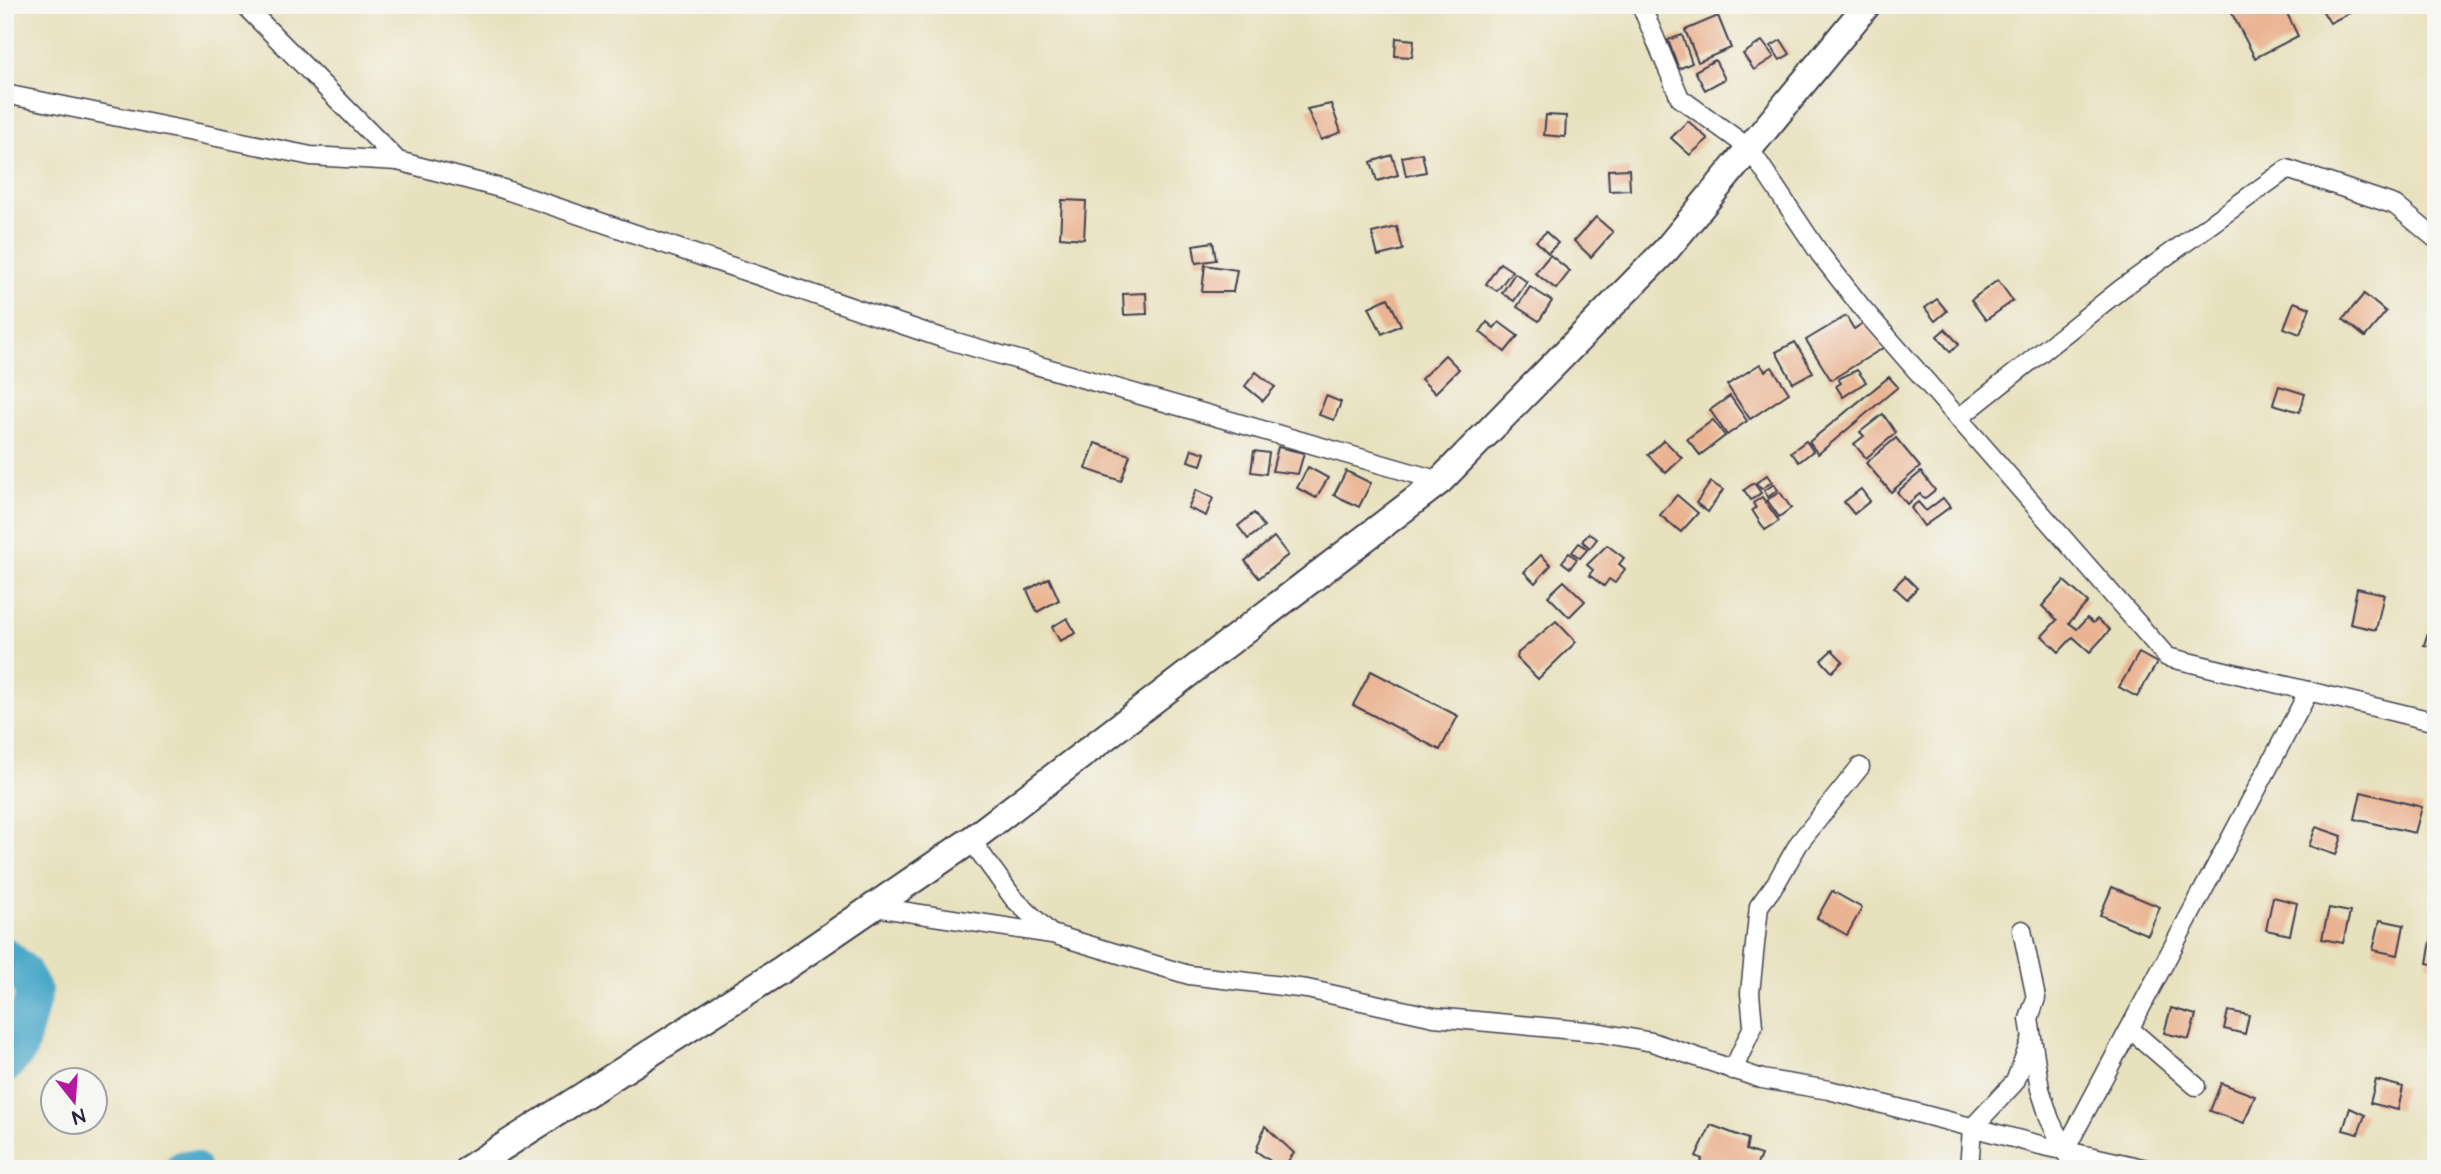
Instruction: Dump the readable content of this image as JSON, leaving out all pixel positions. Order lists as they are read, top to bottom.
{
  "north": "bottom"
}
